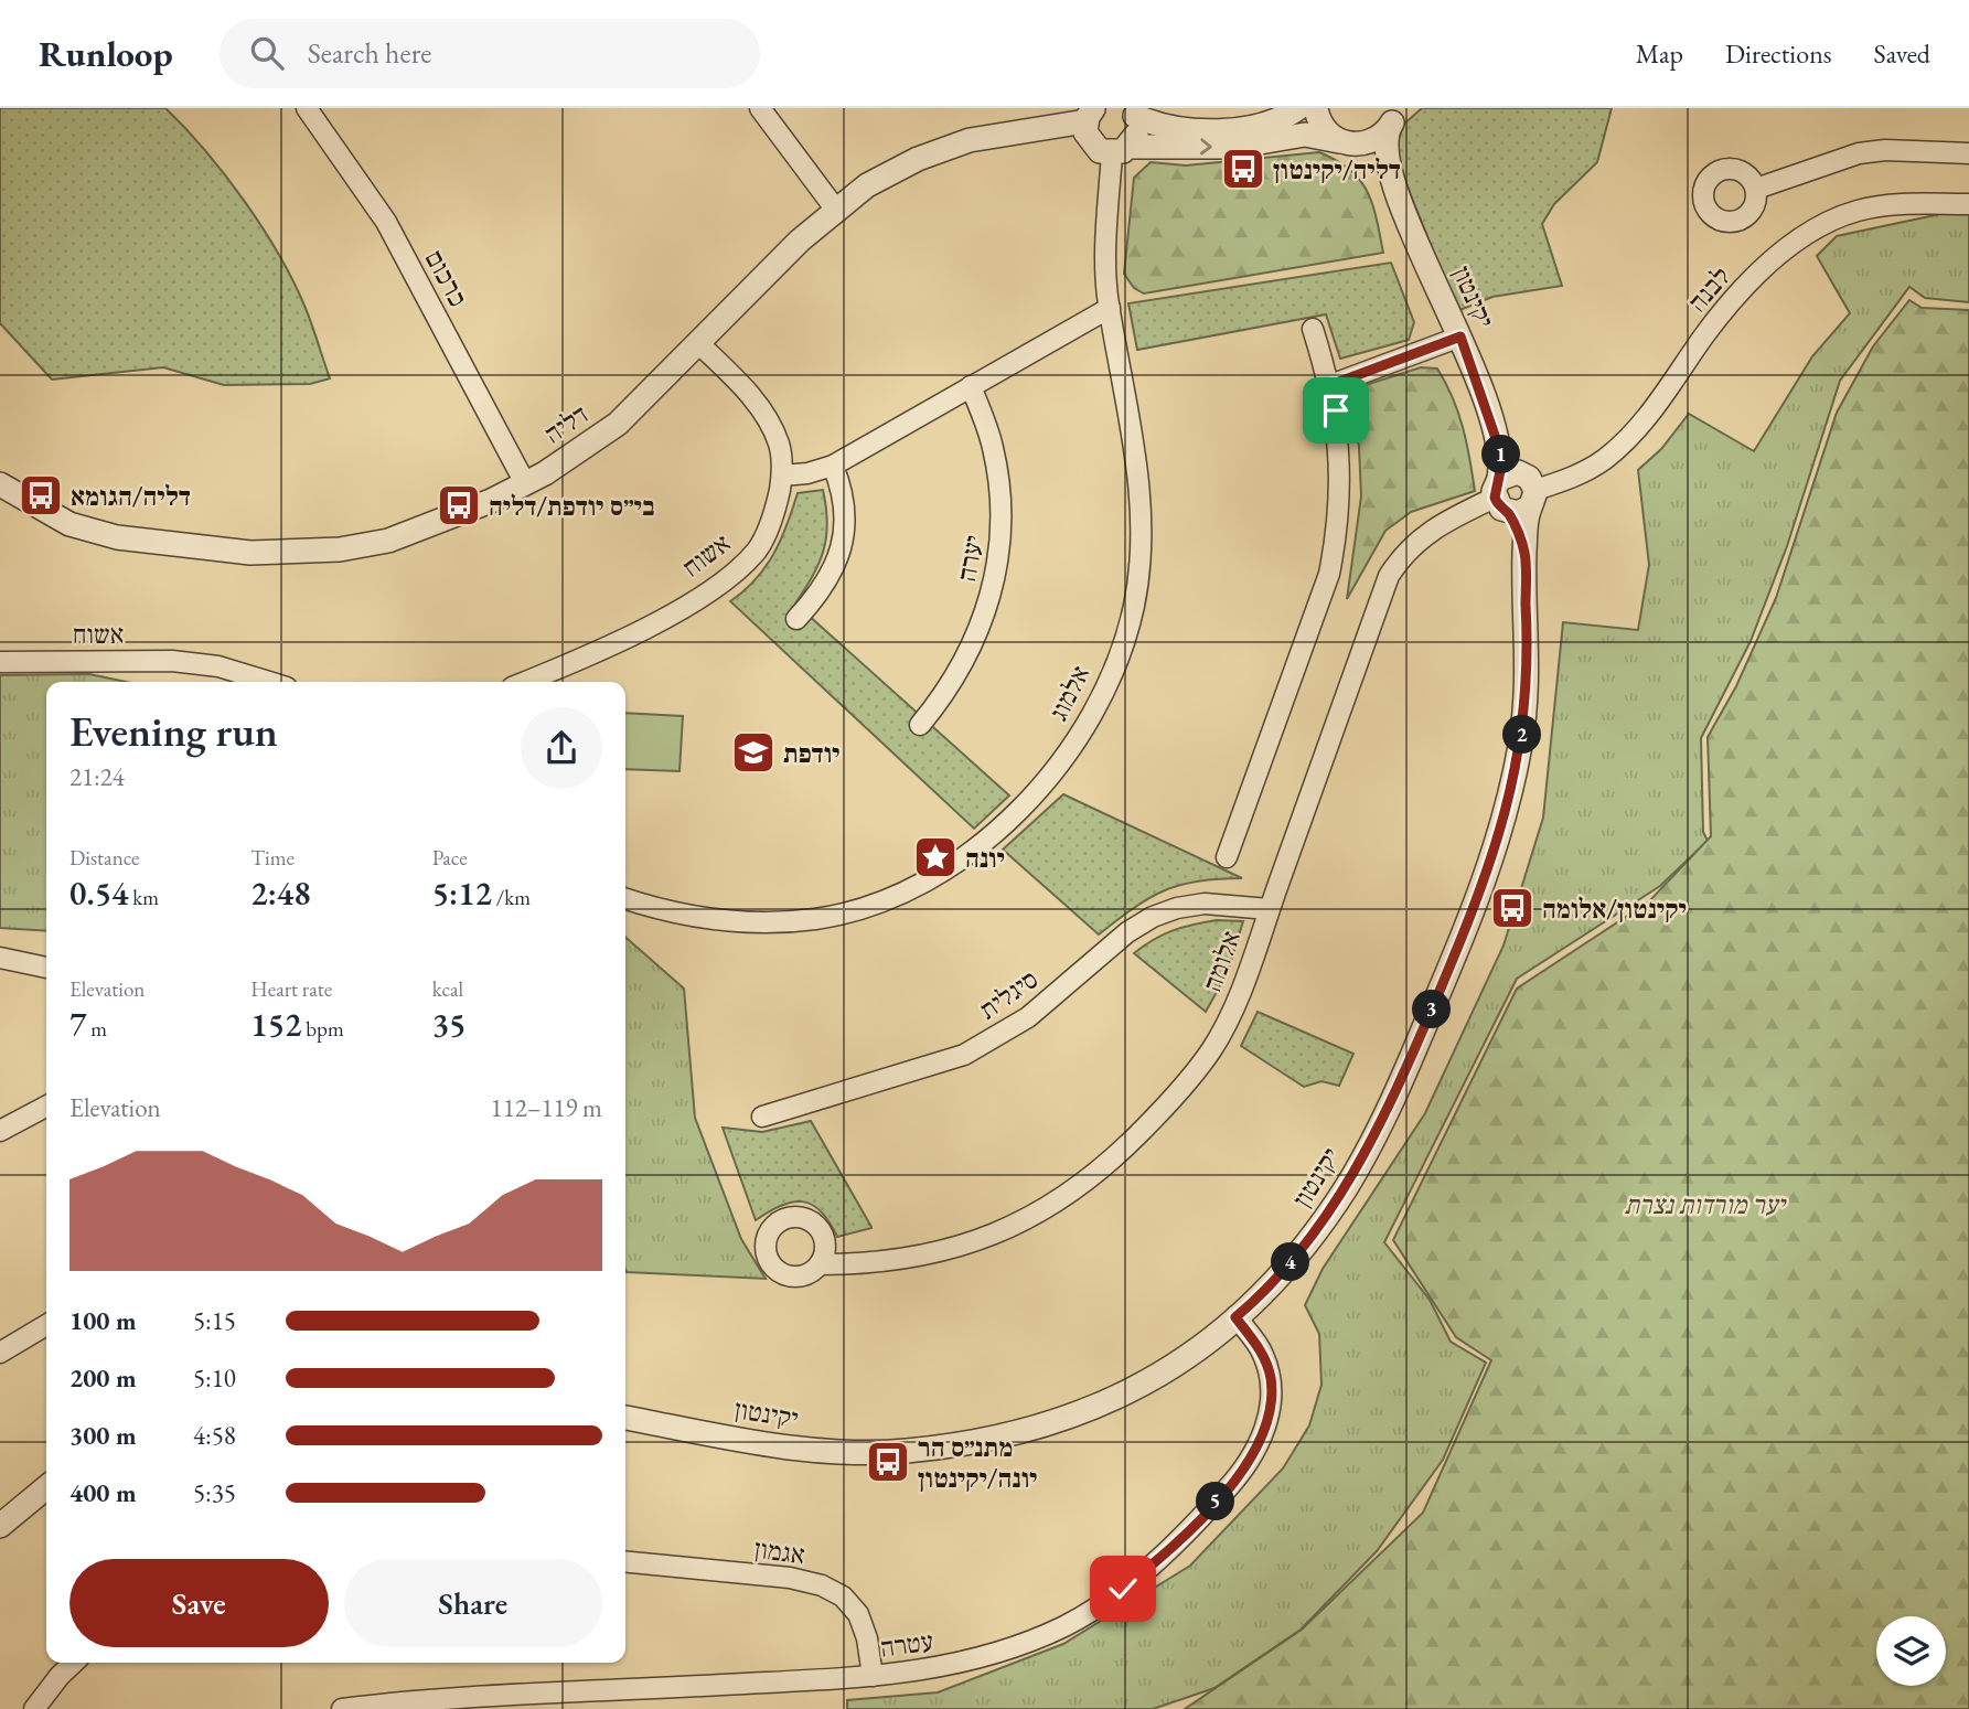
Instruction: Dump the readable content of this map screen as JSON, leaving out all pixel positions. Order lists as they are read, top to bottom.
{
  "streets": {
    "street": [
      "כרכום",
      "לבנה",
      "יקינטון",
      "דליה",
      "אשוח",
      "יערה",
      "אלמוג",
      "אלומה",
      "סיגלית",
      "אגמון",
      "עטרה"
    ]
  },
  "crossings": [
    ["כרכום", "דליה"],
    ["לבנה", "יקינטון"],
    ["לבנה", "אלומה"],
    ["יקינטון", "אלומה"],
    ["יקינטון", "עטרה"],
    ["דליה", "אשוח"],
    ["אלומה", "סיגלית"],
    ["אגמון", "עטרה"]
  ],
  "parks": ["יער מורדות נצרת"],
  "places": {
    "bus stop": [
      "דליה/יקינטון",
      "דליה/הגומא",
      "בי״ס יודפת/דליה",
      "יקינטון/אלומה",
      "מתנ״ס הר יונה/יקינטון"
    ],
    "school or university": ["יודפת"],
    "place": ["יונה"]
  },
  "page": {
    "header": "Runloop",
    "search": "Search here",
    "nav": ["Map", "Directions", "Saved"],
    "pins": [
      "1",
      "2",
      "3",
      "4",
      "5"
    ],
    "heading": ["Evening run", "21:24"],
    "stats": [
      ["Distance", "0.54 km"],
      ["Time", "2:48"],
      ["Pace", "5:12 /km"],
      ["Elevation", "7 m"],
      ["Heart rate", "152 bpm"],
      ["kcal", "35"]
    ],
    "chart": ["Elevation", "112–119 m"],
    "list": [
      {
        "name": "100 m",
        "note": "5:15"
      },
      {
        "name": "200 m",
        "note": "5:10"
      },
      {
        "name": "300 m",
        "note": "4:58"
      },
      {
        "name": "400 m",
        "note": "5:35"
      }
    ],
    "buttons": ["Save", "Share"]
  }
}
